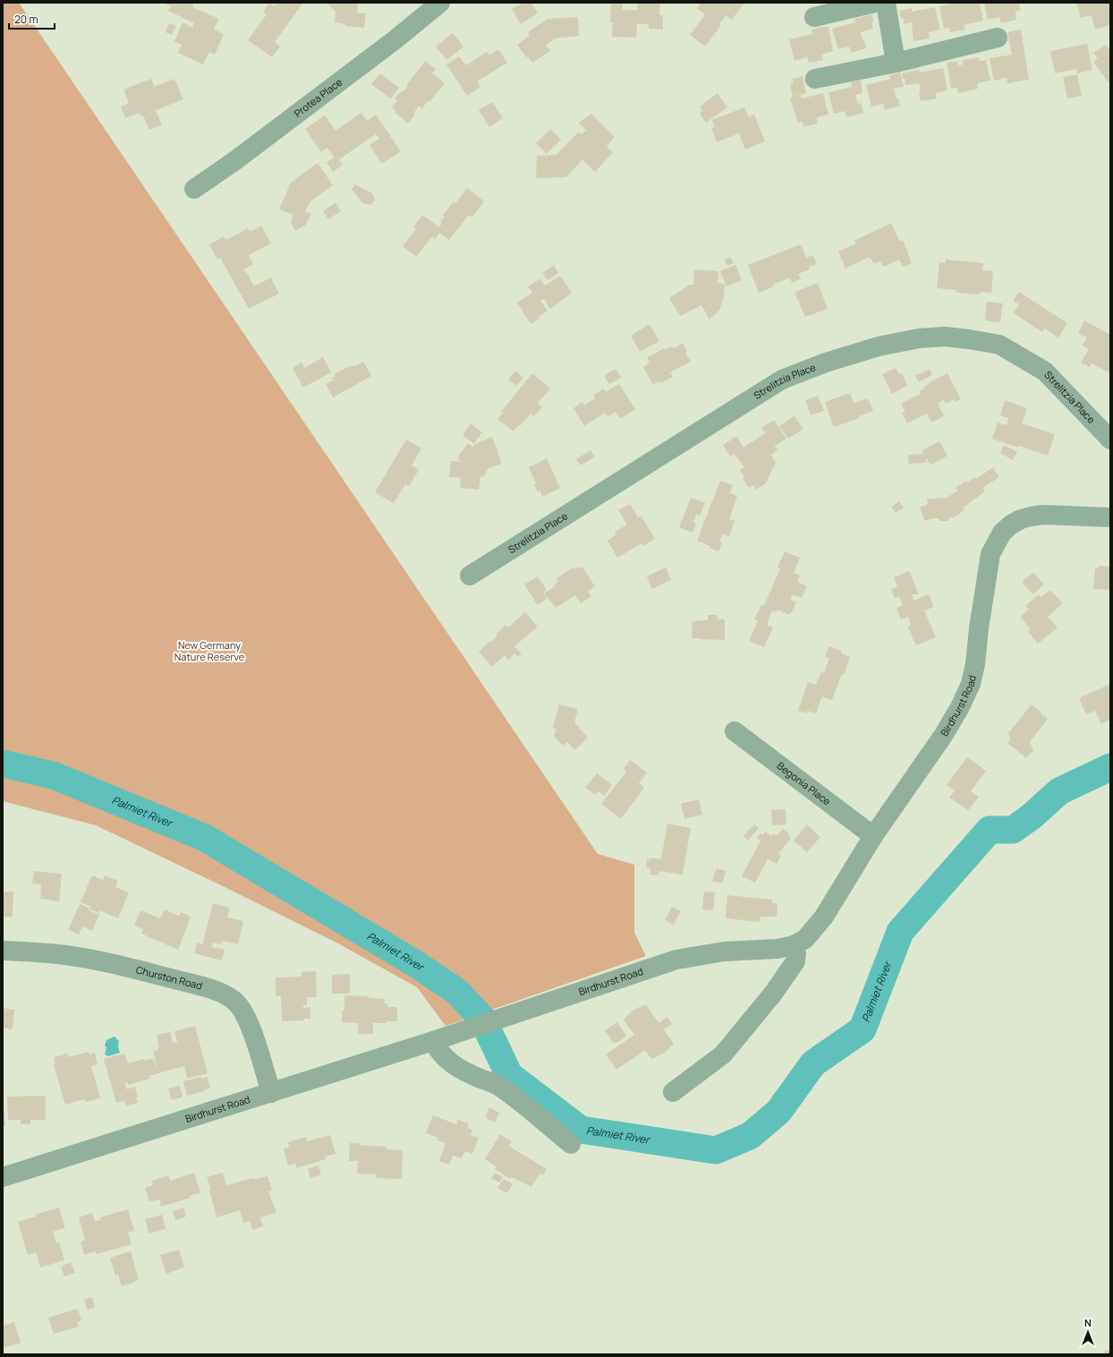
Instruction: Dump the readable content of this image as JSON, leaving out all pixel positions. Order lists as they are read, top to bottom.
{
  "streets": {
    "street": [
      "Protea Place",
      "Strelitzia Place",
      "Birdhurst Road",
      "Begonia Place",
      "Churston Road"
    ]
  },
  "crossings": [
    ["Birdhurst Road", "Begonia Place"],
    ["Birdhurst Road", "Churston Road"]
  ],
  "water": ["Palmiet River"],
  "parks": ["New Germany Nature Reserve"],
  "scale_bar": "20 m",
  "north": "top"
}
